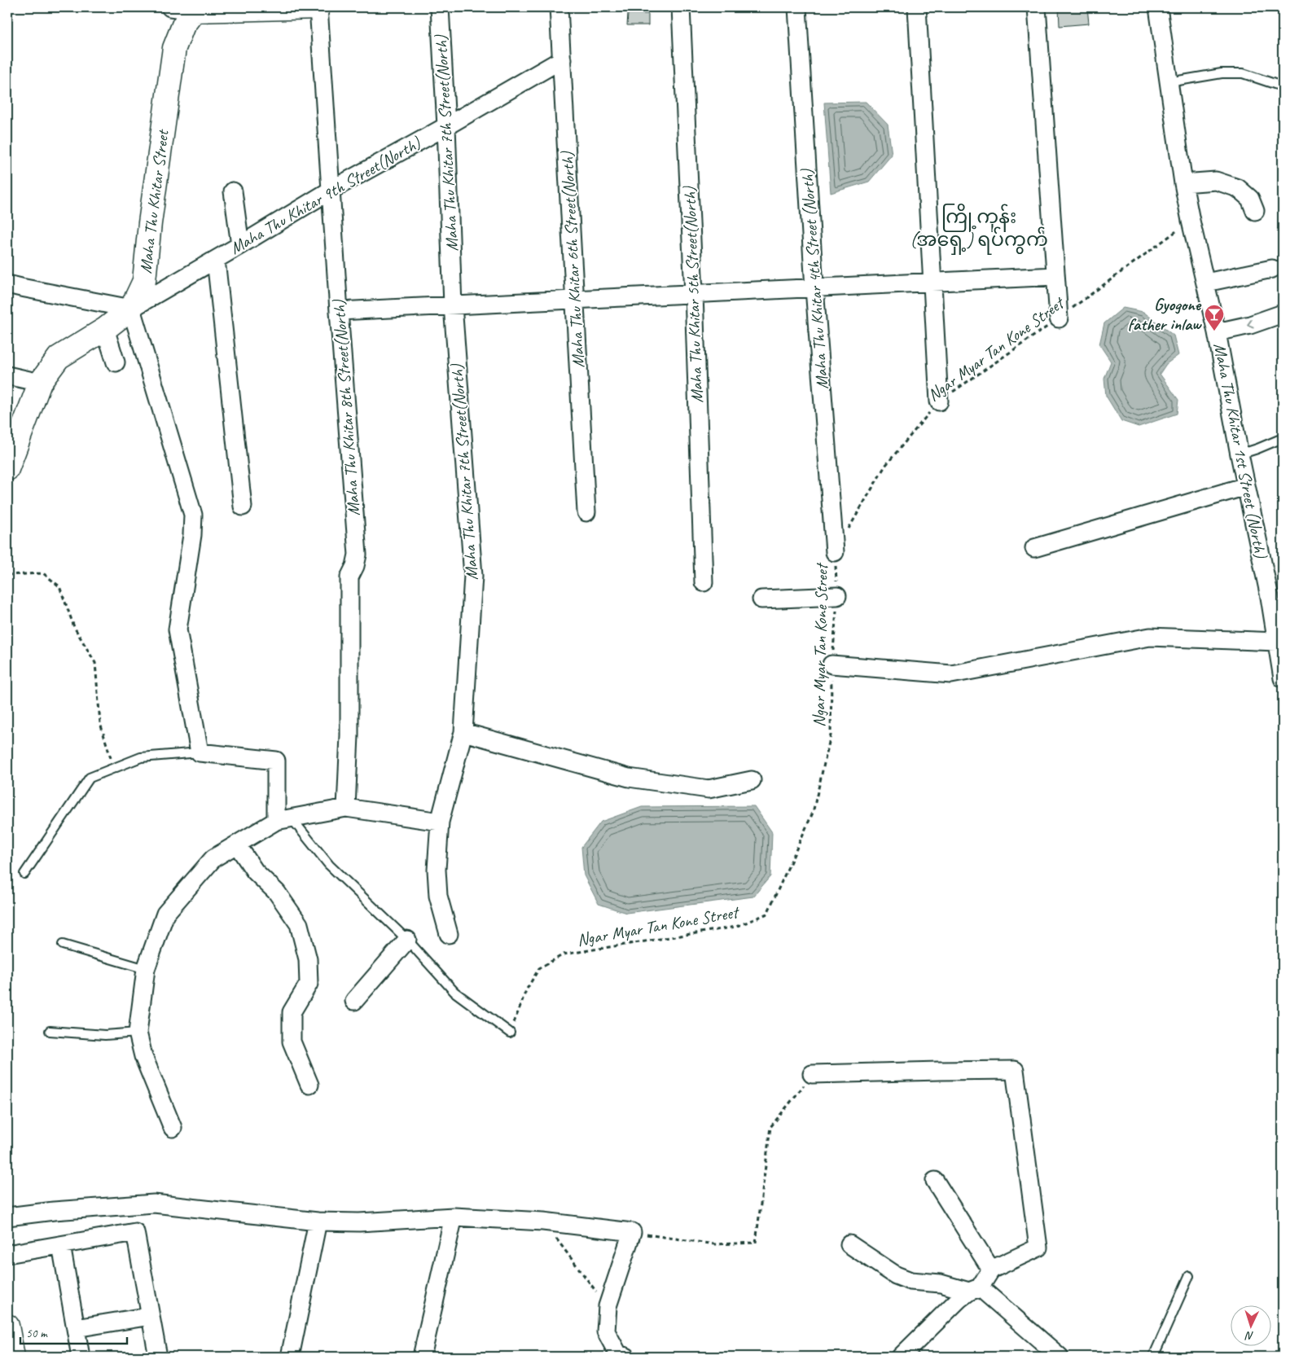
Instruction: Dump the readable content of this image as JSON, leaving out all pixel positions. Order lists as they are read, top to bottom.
{
  "streets": {
    "street": [
      "Maha Thu Khitar 7th Street(North)",
      "Maha Thu Khitar 9th Street(North)",
      "Maha Thu Khitar Street",
      "Maha Thu Khitar 6th Street(North)",
      "Maha Thu Khitar 4th Street (North)",
      "Maha Thu Khitar 5th Street(North)",
      "Maha Thu Khitar 8th Street(North)",
      "Maha Thu Khitar 1st Street (North)"
    ],
    "path": ["Ngar Myar Tan Kone Street"]
  },
  "crossings": [
    ["Maha Thu Khitar 7th Street(North)", "Maha Thu Khitar 9th Street(North)"],
    ["Maha Thu Khitar 9th Street(North)", "Maha Thu Khitar Street"],
    ["Maha Thu Khitar 9th Street(North)", "Maha Thu Khitar 6th Street(North)"],
    ["Maha Thu Khitar 9th Street(North)", "Maha Thu Khitar 8th Street(North)"],
    ["Maha Thu Khitar 4th Street (North)", "Ngar Myar Tan Kone Street"],
    ["Ngar Myar Tan Kone Street", "Maha Thu Khitar 1st Street (North)"]
  ],
  "districts": ["ကြို့ကုန်း (အရှေ့) ရပ်ကွက်"],
  "places": {
    "bar": ["Gyogone father inlaw"]
  },
  "scale_bar": "50 m",
  "north": "bottom"
}
